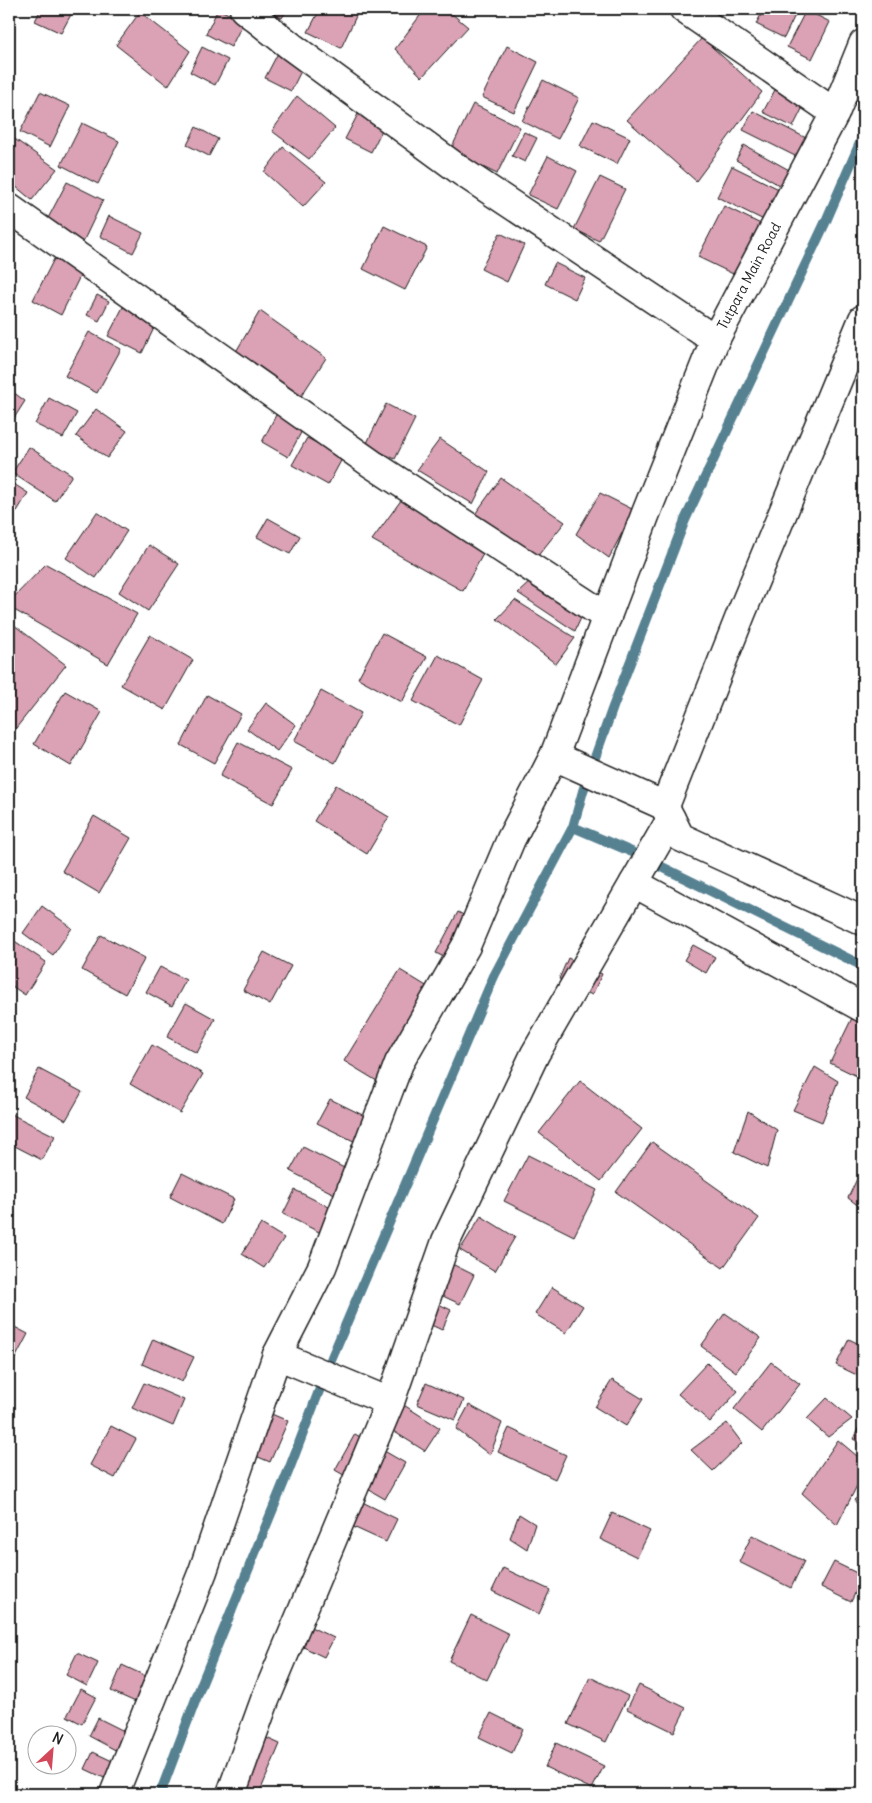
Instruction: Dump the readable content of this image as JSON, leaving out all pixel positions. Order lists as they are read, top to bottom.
{
  "streets": {
    "street": ["Tutpara Main Road"]
  },
  "north": "top right"
}
